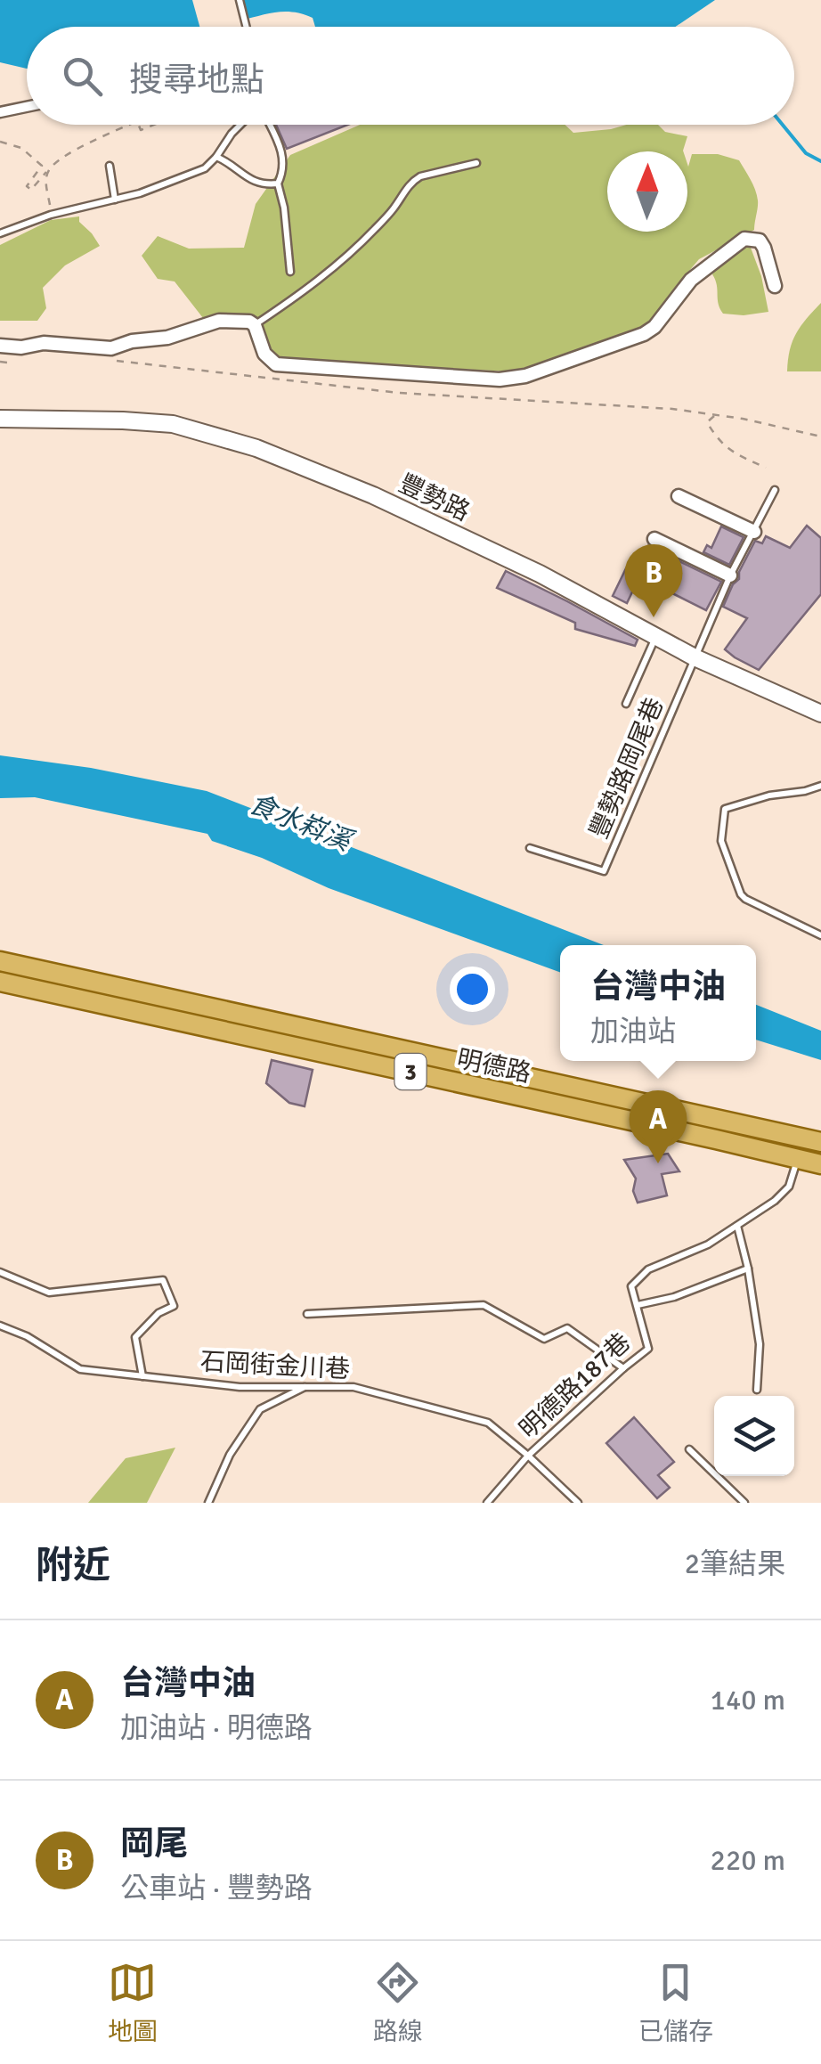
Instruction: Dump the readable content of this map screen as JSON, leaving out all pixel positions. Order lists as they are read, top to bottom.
{
  "streets": {
    "main road": ["明德路", "3"],
    "street": ["豐勢路"],
    "lane": ["豐勢路岡尾巷", "石岡街金川巷", "明德路187巷"]
  },
  "crossings": [
    ["豐勢路", "豐勢路岡尾巷"],
    ["明德路", "明德路187巷"],
    ["石岡街金川巷", "明德路187巷"]
  ],
  "water": ["食水嵙溪"],
  "north": "top",
  "page": {
    "search": "搜尋地點",
    "pins": ["B", "A"],
    "popup": ["台灣中油", "加油站"],
    "heading": ["附近", "2筆結果"],
    "list": [
      {
        "mark": "A",
        "name": "台灣中油",
        "note": "加油站 · 明德路",
        "value": "140 m"
      },
      {
        "mark": "B",
        "name": "岡尾",
        "note": "公車站 · 豐勢路",
        "value": "220 m"
      }
    ],
    "nav": ["地圖", "路線", "已儲存"]
  }
}
